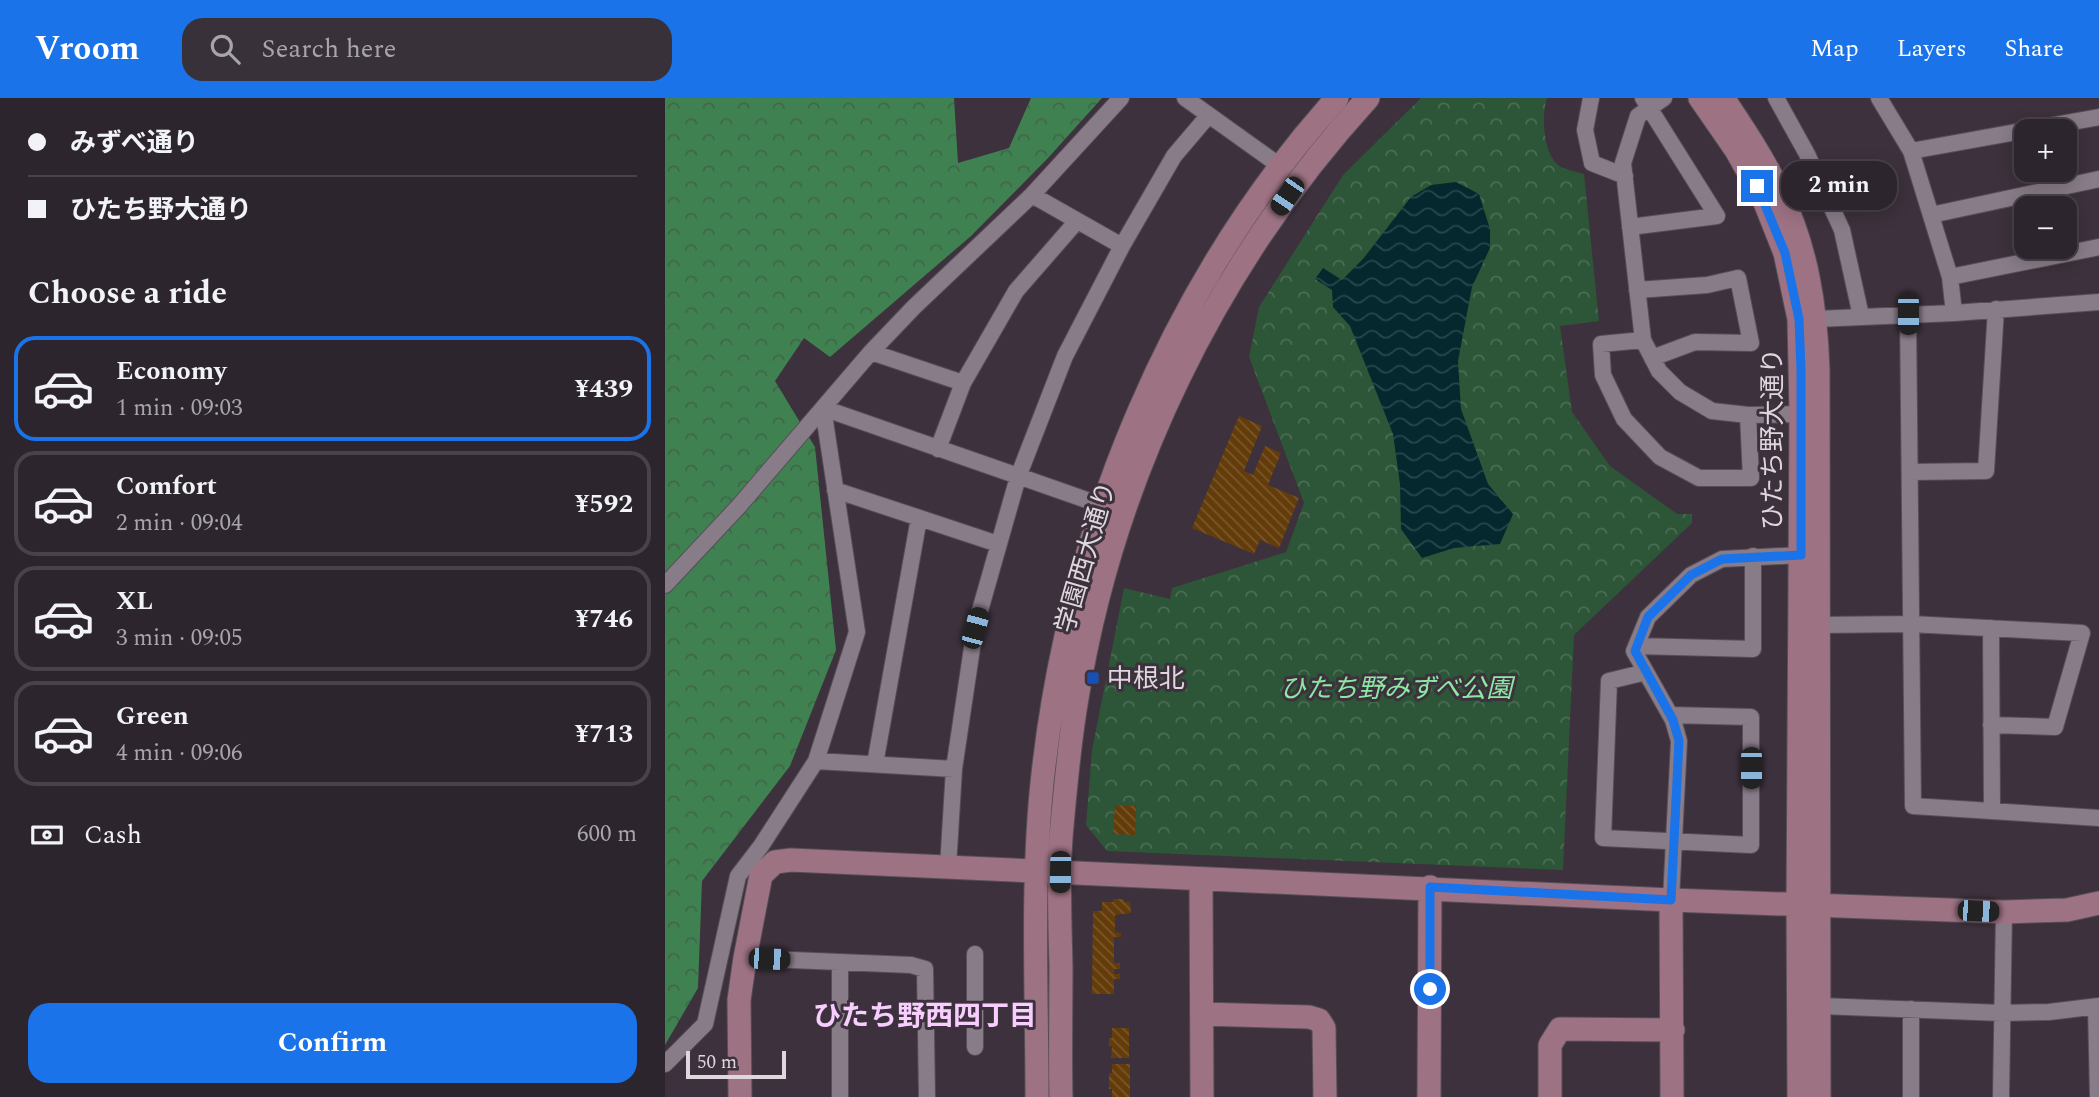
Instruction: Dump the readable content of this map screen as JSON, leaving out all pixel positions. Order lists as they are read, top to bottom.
{
  "streets": {
    "street": ["ひたち野大通り", "学園西大通り"]
  },
  "districts": ["ひたち野西四丁目"],
  "parks": ["ひたち野みずべ公園"],
  "places": {
    "transit": ["中根北"]
  },
  "scale_bar": "50 m",
  "page": {
    "header": "Vroom",
    "search": "Search here",
    "nav": ["Map", "Layers", "Share"],
    "banner": ["みずべ通り", "ひたち野大通り"],
    "map_buttons": ["+", "−"],
    "bubble": "2 min",
    "heading": "Choose a ride",
    "list": [
      {
        "name": "Economy",
        "note": "1 min · 09:03",
        "value": "¥439"
      },
      {
        "name": "Comfort",
        "note": "2 min · 09:04",
        "value": "¥592"
      },
      {
        "name": "XL",
        "note": "3 min · 09:05",
        "value": "¥746"
      },
      {
        "name": "Green",
        "note": "4 min · 09:06",
        "value": "¥713"
      }
    ],
    "pay": ["Cash", "600 m"],
    "buttons": "Confirm",
    "scale": "50 m"
  }
}
